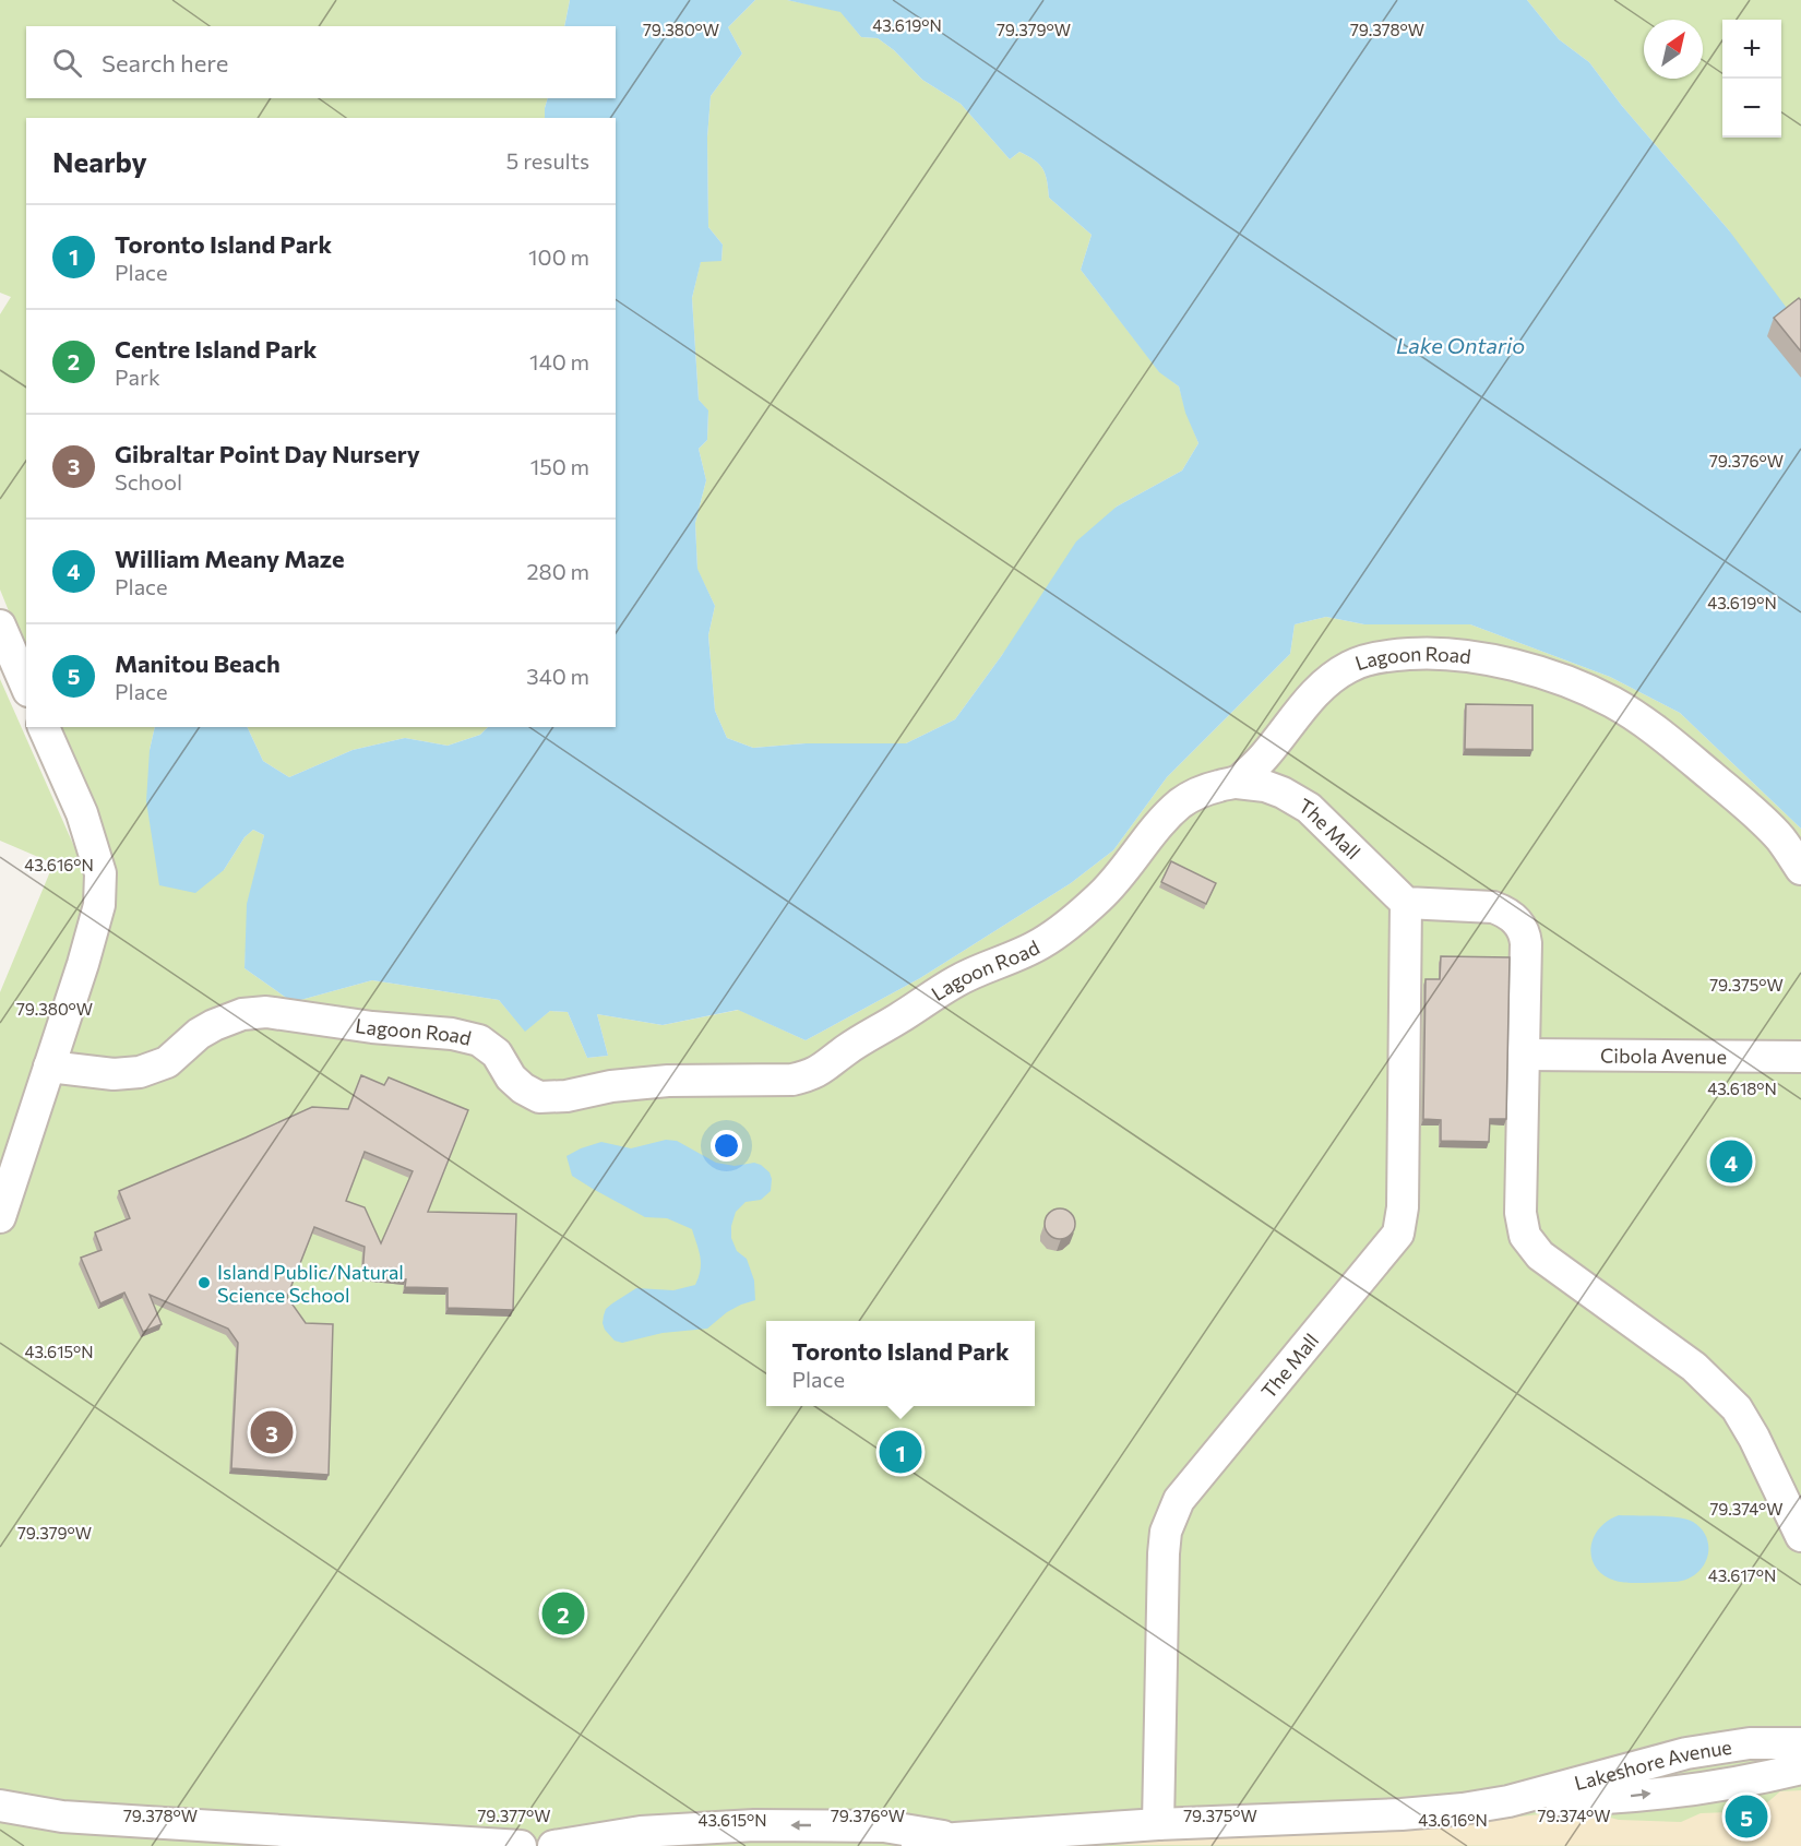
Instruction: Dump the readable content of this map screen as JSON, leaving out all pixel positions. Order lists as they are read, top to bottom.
{
  "streets": {
    "lane": [
      "Lagoon Road",
      "The Mall",
      "Cibola Avenue",
      "Lakeshore Avenue"
    ]
  },
  "crossings": [
    ["Lagoon Road", "The Mall"],
    ["The Mall", "Lakeshore Avenue"]
  ],
  "water": ["Lake Ontario"],
  "places": ["Island Public/Natural Science School"],
  "north": "top right",
  "page": {
    "map_buttons": ["+", "−"],
    "search": "Search here",
    "heading": ["Nearby", "5 results"],
    "list": [
      {
        "mark": "1",
        "name": "Toronto Island Park",
        "note": "Place",
        "value": "100 m"
      },
      {
        "mark": "2",
        "name": "Centre Island Park",
        "note": "Park",
        "value": "140 m"
      },
      {
        "mark": "3",
        "name": "Gibraltar Point Day Nursery",
        "note": "School",
        "value": "150 m"
      },
      {
        "mark": "4",
        "name": "William Meany Maze",
        "note": "Place",
        "value": "280 m"
      },
      {
        "mark": "5",
        "name": "Manitou Beach",
        "note": "Place",
        "value": "340 m"
      }
    ],
    "pins": [
      "4",
      "3",
      "1",
      "2",
      "5"
    ],
    "popup": ["Toronto Island Park", "Place"]
  },
  "coordinates": [
    "43.619°N",
    "79.379°W",
    "79.380°W",
    "79.378°W",
    "79.376°W",
    "43.616°N",
    "79.375°W",
    "43.618°N",
    "43.615°N",
    "79.374°W",
    "43.617°N",
    "79.377°W"
  ]
}
